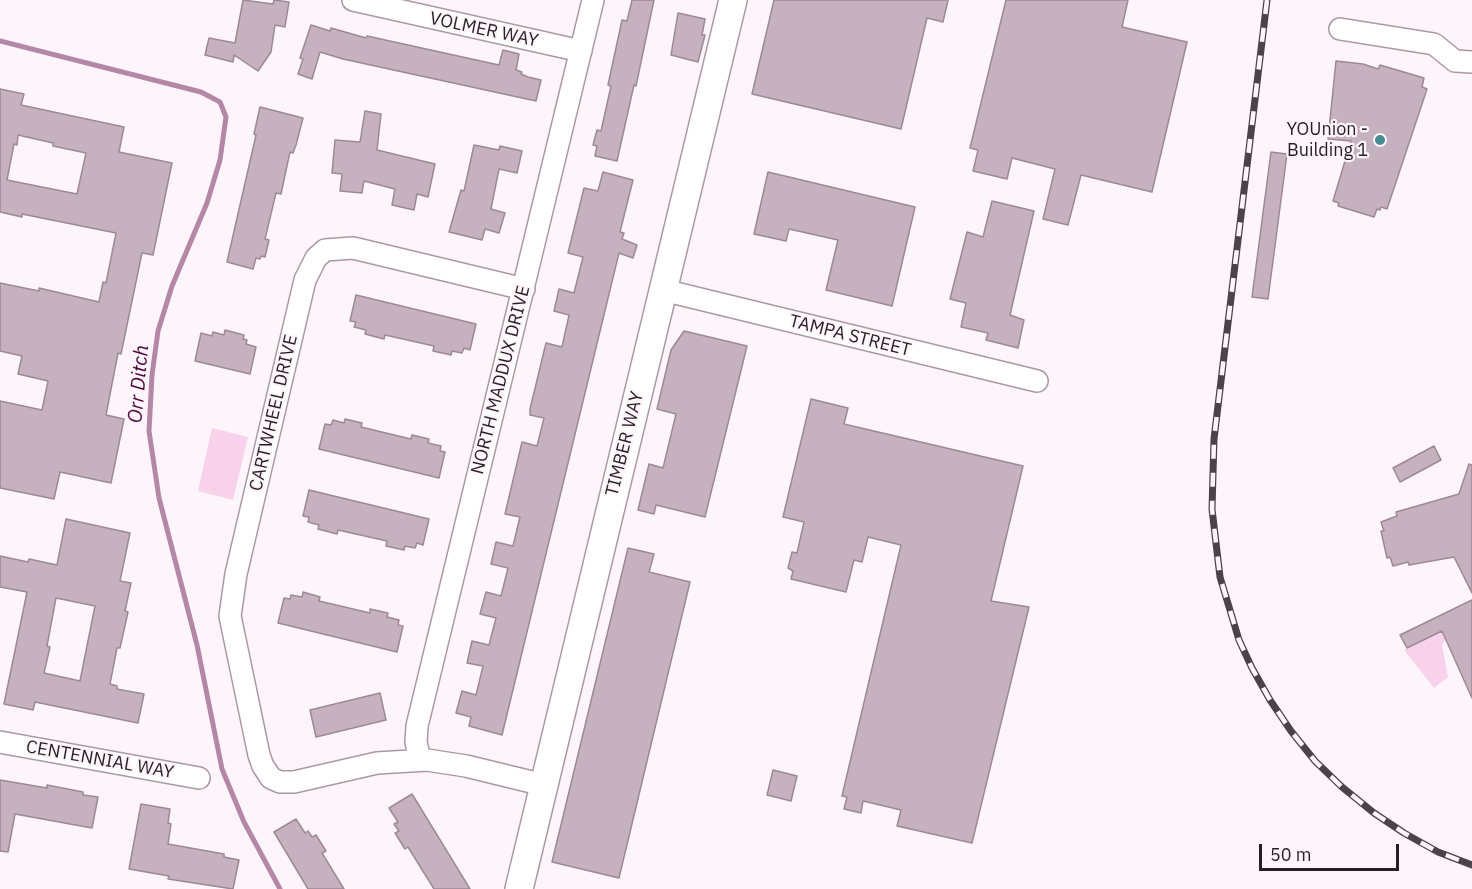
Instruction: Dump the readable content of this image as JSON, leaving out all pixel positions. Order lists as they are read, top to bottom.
{
  "streets": {
    "street": [
      "VOLMER WAY",
      "TAMPA STREET",
      "NORTH MADDUX DRIVE",
      "CARTWHEEL DRIVE",
      "TIMBER WAY",
      "CENTENNIAL WAY"
    ]
  },
  "crossings": [
    ["VOLMER WAY", "NORTH MADDUX DRIVE"],
    ["TAMPA STREET", "TIMBER WAY"],
    ["NORTH MADDUX DRIVE", "CARTWHEEL DRIVE"]
  ],
  "water": ["Orr Ditch"],
  "places": ["YOUnion - Building 1"],
  "scale_bar": "50 m"
}
